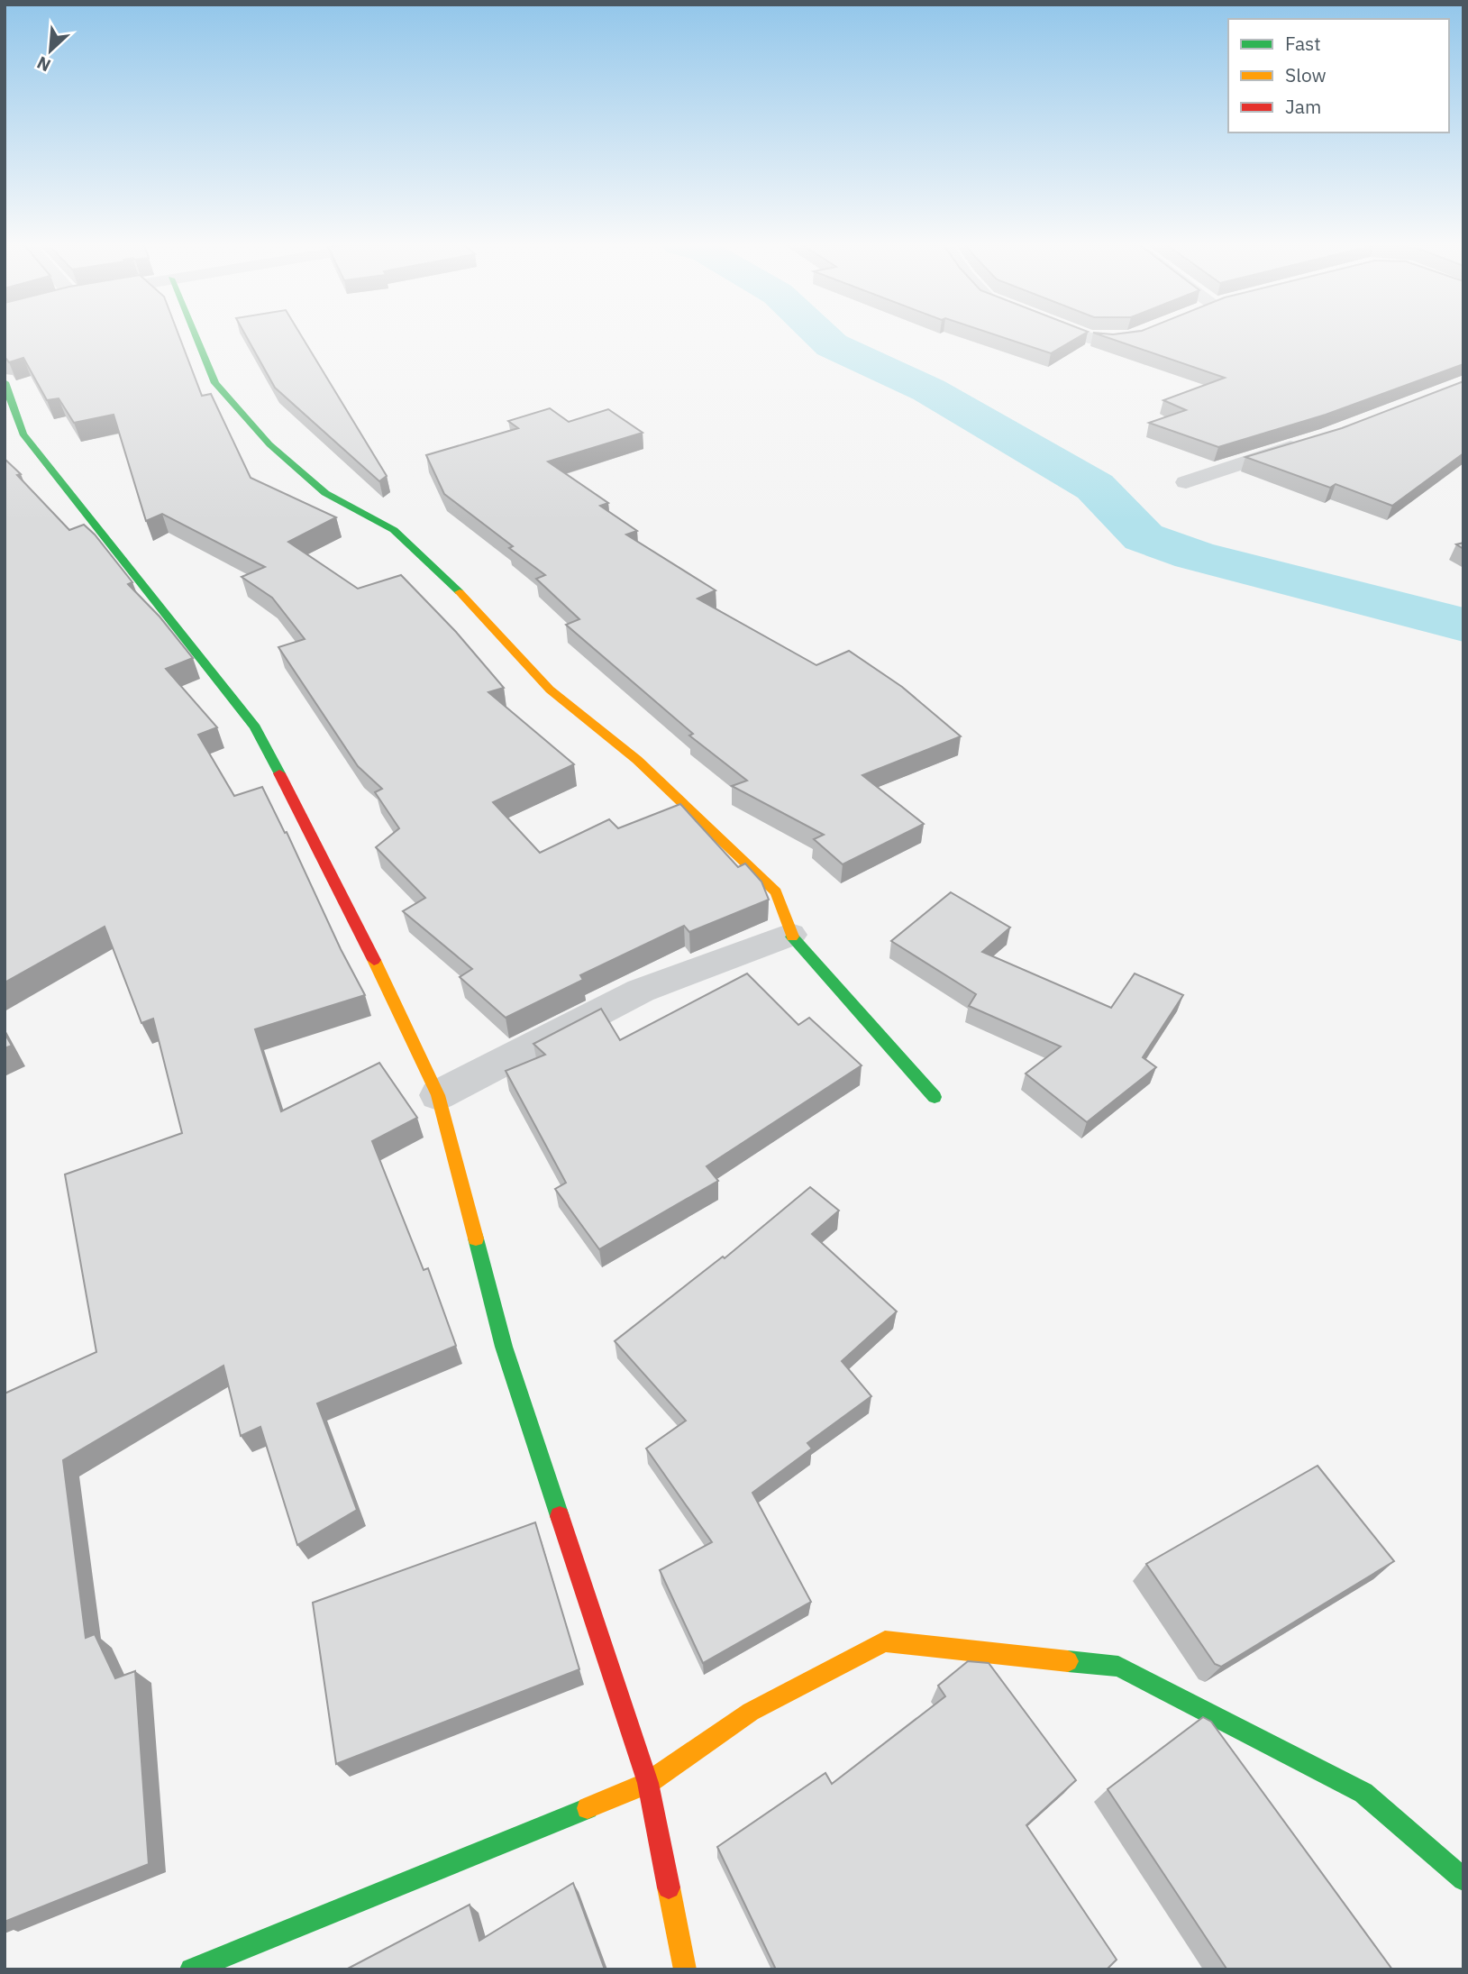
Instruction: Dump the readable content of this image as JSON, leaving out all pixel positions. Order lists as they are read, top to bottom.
{
  "legend": ["Fast", "Slow", "Jam"],
  "north": "bottom left"
}
